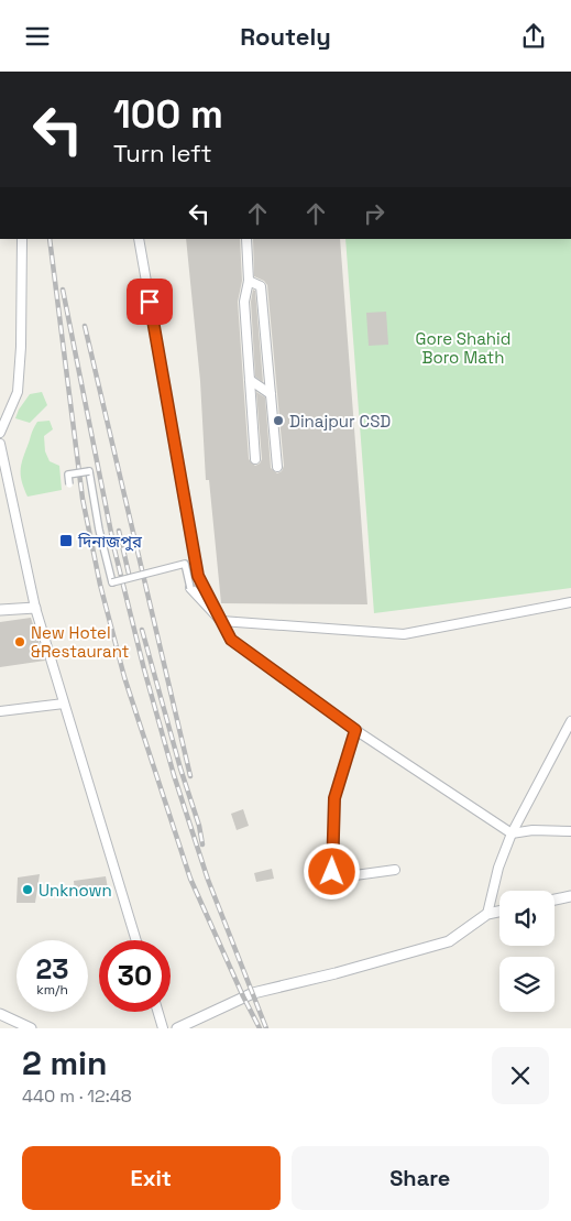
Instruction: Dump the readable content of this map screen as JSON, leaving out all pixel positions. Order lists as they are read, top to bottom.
{
  "parks": ["Gore Shahid Boro Math"],
  "places": {
    "other": ["Dinajpur CSD", "New Hotel &Restaurant", "Unknown"],
    "transit": ["দিনাজপুর"]
  },
  "page": {
    "header": "Routely",
    "turn": ["100 m", "Turn left"],
    "speed": "23 km/h",
    "limit": "30",
    "heading": ["2 min", "440 m · 12:48"],
    "buttons": ["Exit", "Share"]
  }
}
